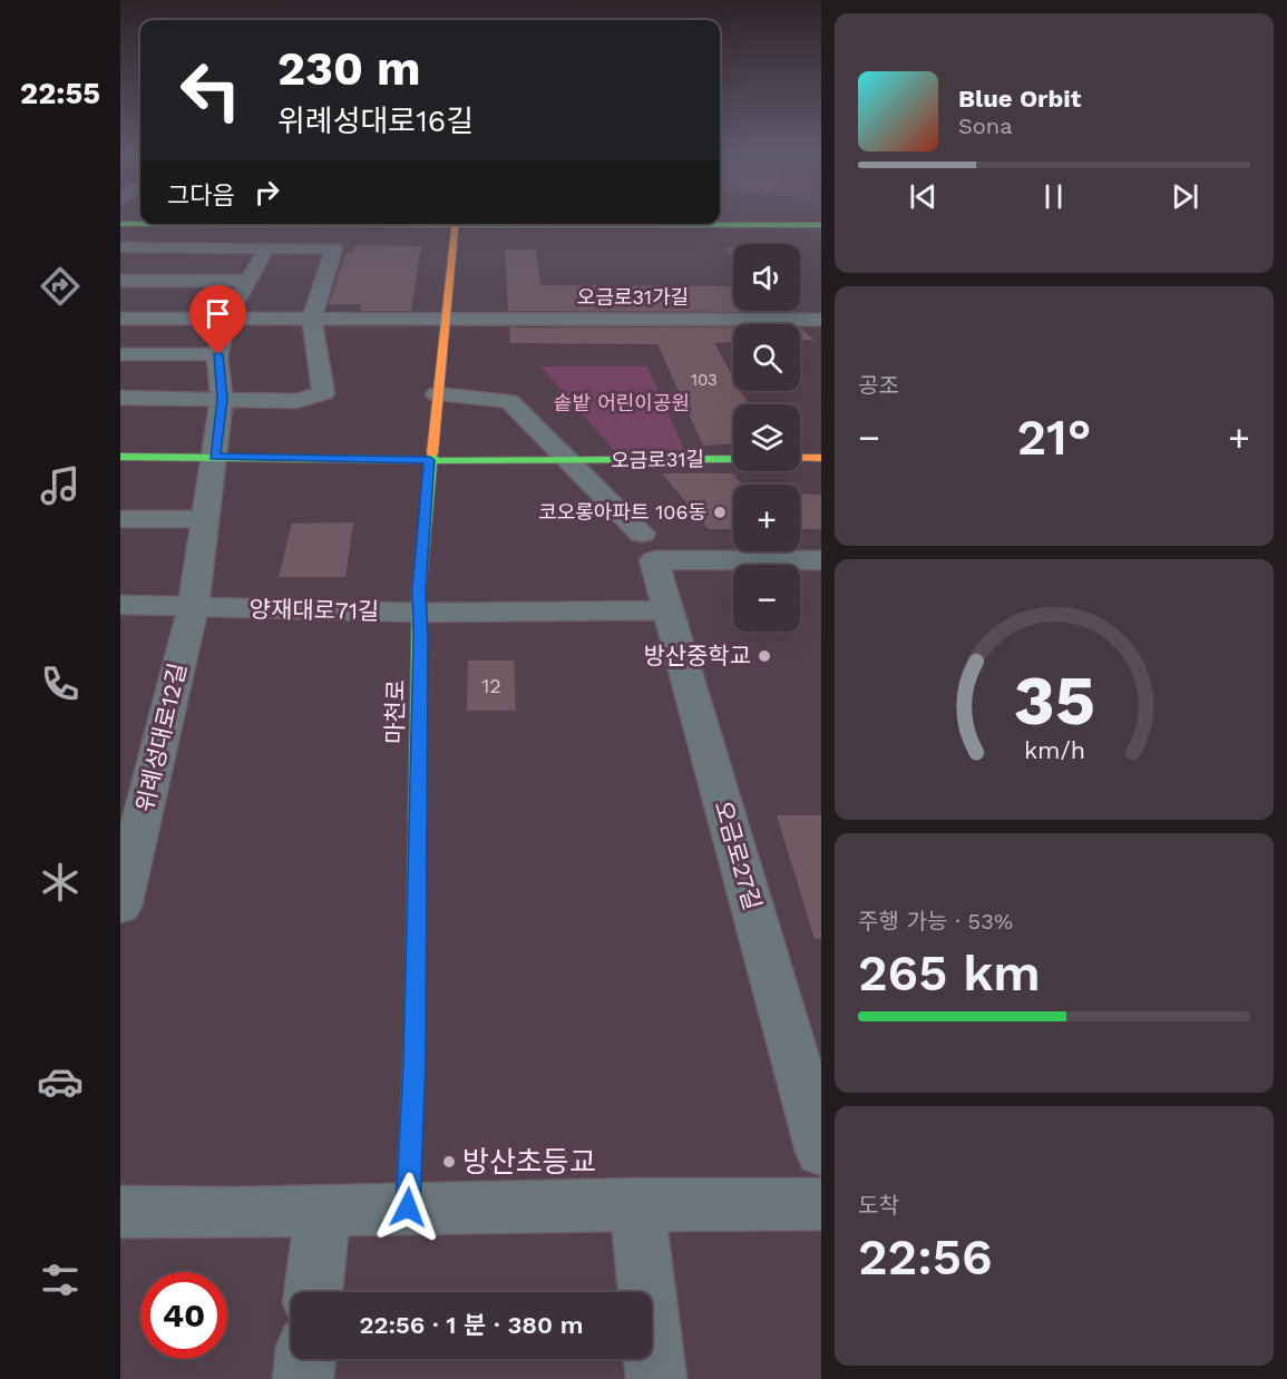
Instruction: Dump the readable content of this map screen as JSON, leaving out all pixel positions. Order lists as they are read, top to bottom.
{
  "streets": {
    "street": [
      "오금로31가길",
      "오금로31길",
      "양재대로71길",
      "마천로",
      "위례성대로12길",
      "오금로27길"
    ]
  },
  "crossings": [
    ["오금로31가길", "마천로"],
    ["오금로31가길", "위례성대로12길"],
    ["오금로31길", "마천로"],
    ["오금로31길", "위례성대로12길"],
    ["오금로31길", "오금로27길"],
    ["양재대로71길", "마천로"],
    ["양재대로71길", "위례성대로12길"],
    ["양재대로71길", "오금로27길"]
  ],
  "parks": ["솥밭 어린이공원"],
  "places": ["코오롱아파트 106동", "방산중학교", "방산초등교"],
  "house_numbers": ["103", "12"],
  "page": {
    "tabs": "22:55",
    "turn": ["230 m", "위례성대로16길"],
    "song": ["Blue Orbit", "Sona"],
    "then": "그다음",
    "map_buttons": ["+", "−"],
    "tile": [
      "공조",
      ["주행 가능 · 53%", "265 km"],
      ["도착", "22:56"]
    ],
    "heat": ["−", "21°", "+"],
    "limit": "40",
    "trip": "22:56 · 1 분 · 380 m",
    "gauge": ["35", "km/h"]
  }
}
